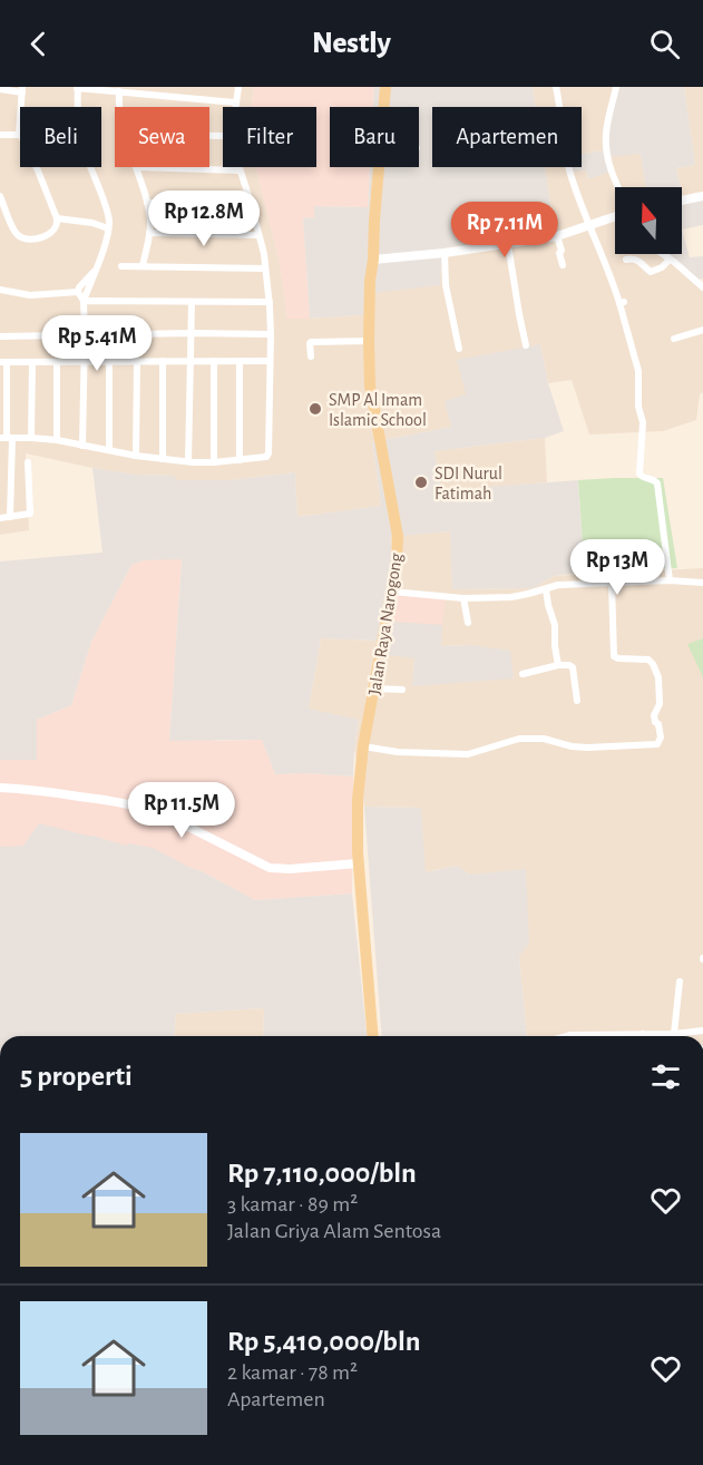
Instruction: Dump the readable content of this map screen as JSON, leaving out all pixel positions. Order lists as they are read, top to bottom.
{
  "streets": {
    "main road": ["Jalan Raya Narogong"]
  },
  "places": ["SMP Al Imam Islamic School", "SDI Nurul Fatimah"],
  "north": "top",
  "page": {
    "header": "Nestly",
    "chip": [
      "Beli",
      "Sewa",
      "Filter",
      "Baru",
      "Apartemen"
    ],
    "price": [
      "Rp 12.8M",
      "Rp 7.11M",
      "Rp 5.41M",
      "Rp 13M",
      "Rp 11.5M"
    ],
    "heading": "5 properti",
    "list": [
      {
        "name": "Rp 7,110,000/bln",
        "note": "3 kamar · 89 m² · Jalan Griya Alam Sentosa"
      },
      {
        "name": "Rp 5,410,000/bln",
        "note": "2 kamar · 78 m² · Apartemen"
      }
    ]
  }
}
